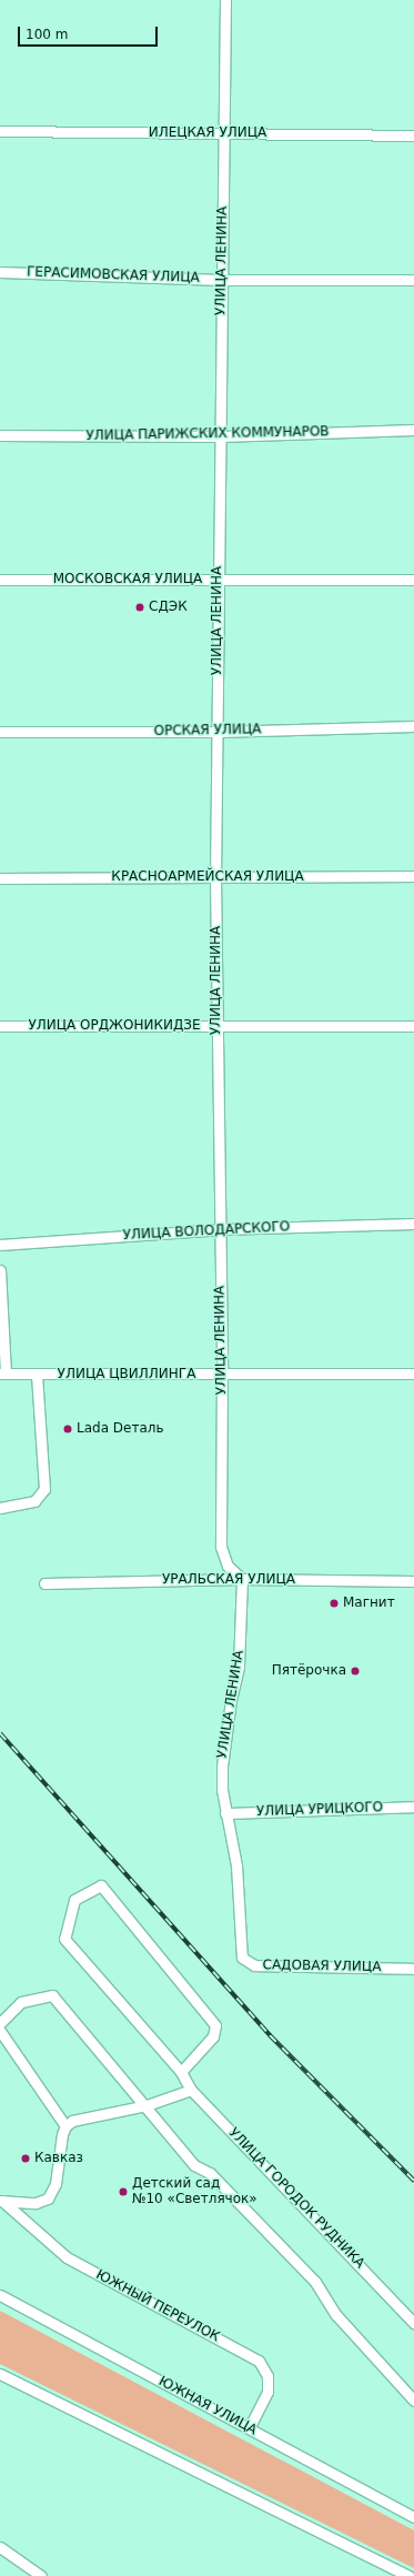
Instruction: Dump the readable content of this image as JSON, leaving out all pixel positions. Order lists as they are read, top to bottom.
{
  "streets": {
    "street": [
      "ИЛЕЦКАЯ УЛИЦА",
      "УЛИЦА ЛЕНИНА",
      "ГЕРАСИМОВСКАЯ УЛИЦА",
      "УЛИЦА ПАРИЖСКИХ КОММУНАРОВ",
      "МОСКОВСКАЯ УЛИЦА",
      "ОРСКАЯ УЛИЦА",
      "КРАСНОАРМЕЙСКАЯ УЛИЦА",
      "УЛИЦА ОРДЖОНИКИДЗЕ",
      "УЛИЦА ВОЛОДАРСКОГО",
      "УЛИЦА ЦВИЛЛИНГА",
      "УРАЛЬСКАЯ УЛИЦА",
      "УЛИЦА УРИЦКОГО",
      "САДОВАЯ УЛИЦА",
      "УЛИЦА ГОРОДОК РУДНИКА",
      "ЮЖНЫЙ ПЕРЕУЛОК",
      "ЮЖНАЯ УЛИЦА"
    ]
  },
  "crossings": [
    ["ИЛЕЦКАЯ УЛИЦА", "УЛИЦА ЛЕНИНА"],
    ["УЛИЦА ЛЕНИНА", "ГЕРАСИМОВСКАЯ УЛИЦА"],
    ["УЛИЦА ЛЕНИНА", "УЛИЦА ПАРИЖСКИХ КОММУНАРОВ"],
    ["УЛИЦА ЛЕНИНА", "МОСКОВСКАЯ УЛИЦА"],
    ["УЛИЦА ЛЕНИНА", "ОРСКАЯ УЛИЦА"],
    ["УЛИЦА ЛЕНИНА", "КРАСНОАРМЕЙСКАЯ УЛИЦА"],
    ["УЛИЦА ЛЕНИНА", "УЛИЦА ОРДЖОНИКИДЗЕ"],
    ["УЛИЦА ЛЕНИНА", "УЛИЦА ВОЛОДАРСКОГО"],
    ["УЛИЦА ЛЕНИНА", "УЛИЦА ЦВИЛЛИНГА"],
    ["УЛИЦА ЛЕНИНА", "УРАЛЬСКАЯ УЛИЦА"],
    ["УЛИЦА ЛЕНИНА", "УЛИЦА УРИЦКОГО"],
    ["УЛИЦА ЛЕНИНА", "САДОВАЯ УЛИЦА"],
    ["ЮЖНЫЙ ПЕРЕУЛОК", "ЮЖНАЯ УЛИЦА"]
  ],
  "places": [
    "СДЭК",
    "Lada Dеталь",
    "Магнит",
    "Пятёрочка",
    "Кавказ",
    "Детский сад №10 «Светлячок»"
  ],
  "scale_bar": "100 m"
}
